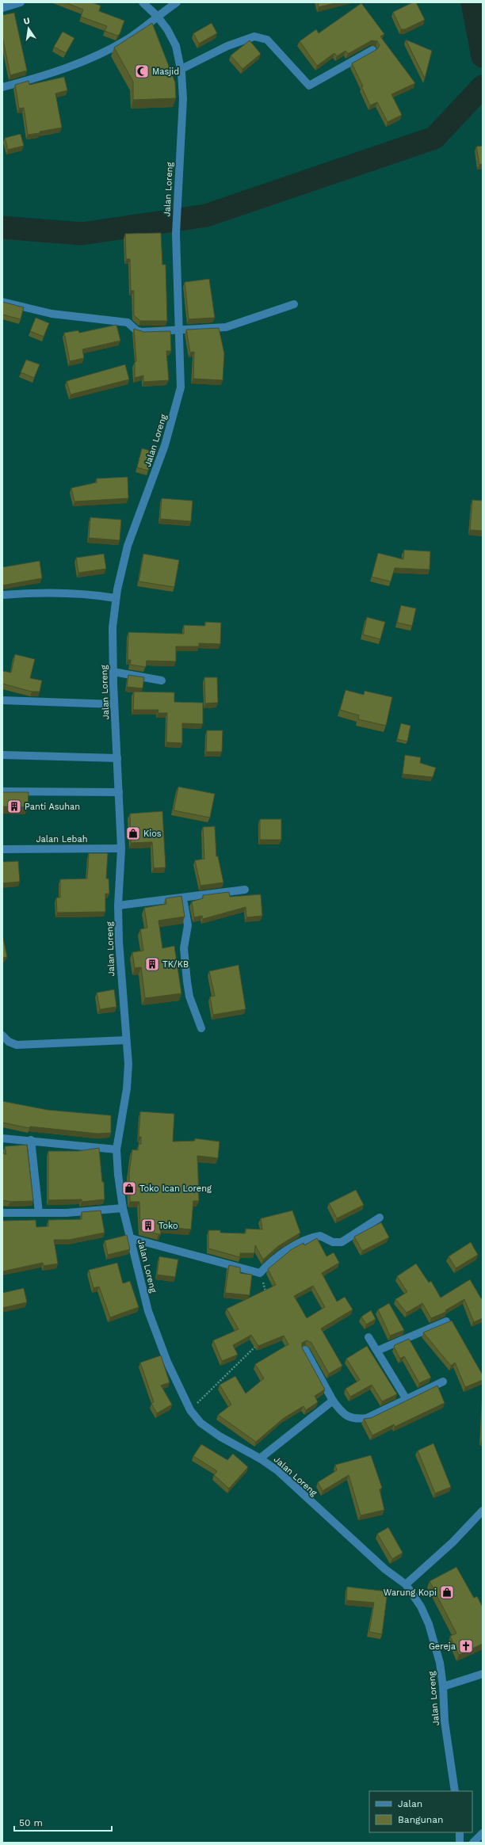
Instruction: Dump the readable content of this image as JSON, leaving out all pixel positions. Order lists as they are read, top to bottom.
{
  "streets": {
    "street": ["Jalan Loreng", "Jalan Lebah"]
  },
  "crossings": [
    ["Jalan Loreng", "Jalan Lebah"]
  ],
  "places": {
    "mosque": ["Masjid"],
    "building": ["Panti Asuhan", "TK/KB", "Toko"],
    "shop": ["Kios", "Toko Ican Loreng", "Warung Kopi"],
    "church": ["Gereja"]
  },
  "legend": ["Jalan", "Bangunan"],
  "scale_bar": "50 m",
  "north": "top"
}
